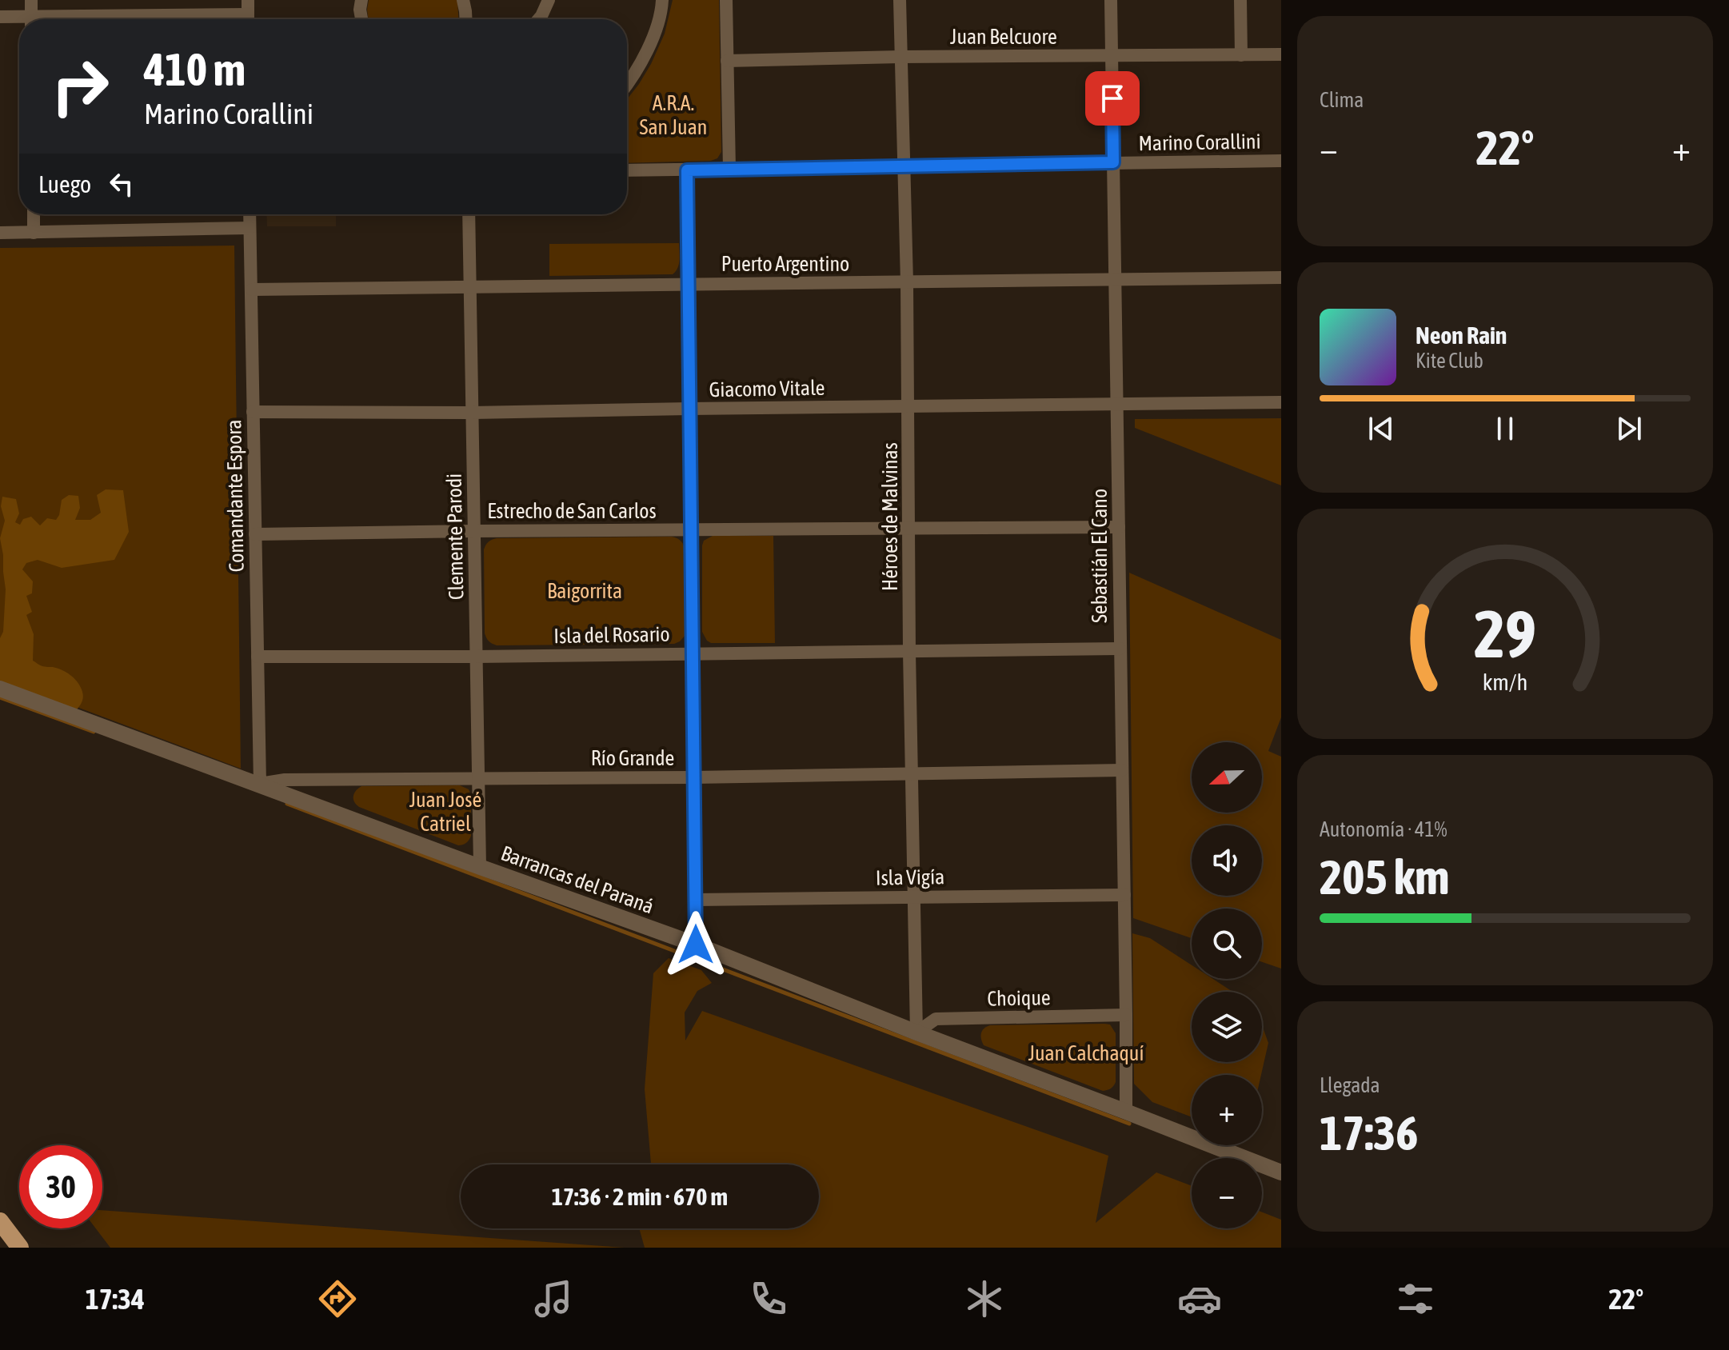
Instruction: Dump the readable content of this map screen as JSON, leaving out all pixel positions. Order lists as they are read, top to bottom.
{
  "streets": {
    "street": [
      "Juan Belcuore",
      "Marino Corallini",
      "Puerto Argentino",
      "Giacomo Vitale",
      "Comandante Espora",
      "Estrecho de San Carlos",
      "Héroes de Malvinas",
      "Clemente Parodi",
      "Sebastián El Cano",
      "Isla del Rosario",
      "Río Grande",
      "Isla Vigía",
      "Barrancas del Paraná",
      "Choique"
    ]
  },
  "crossings": [
    ["Juan Belcuore", "Héroes de Malvinas"],
    ["Juan Belcuore", "Sebastián El Cano"],
    ["Marino Corallini", "Héroes de Malvinas"],
    ["Marino Corallini", "Sebastián El Cano"],
    ["Puerto Argentino", "Comandante Espora"],
    ["Puerto Argentino", "Héroes de Malvinas"],
    ["Puerto Argentino", "Clemente Parodi"],
    ["Puerto Argentino", "Sebastián El Cano"],
    ["Giacomo Vitale", "Comandante Espora"],
    ["Giacomo Vitale", "Héroes de Malvinas"],
    ["Giacomo Vitale", "Clemente Parodi"],
    ["Giacomo Vitale", "Sebastián El Cano"],
    ["Comandante Espora", "Estrecho de San Carlos"],
    ["Comandante Espora", "Isla del Rosario"],
    ["Comandante Espora", "Río Grande"],
    ["Comandante Espora", "Barrancas del Paraná"],
    ["Estrecho de San Carlos", "Héroes de Malvinas"],
    ["Estrecho de San Carlos", "Clemente Parodi"],
    ["Estrecho de San Carlos", "Sebastián El Cano"],
    ["Héroes de Malvinas", "Isla del Rosario"],
    ["Héroes de Malvinas", "Río Grande"],
    ["Héroes de Malvinas", "Isla Vigía"],
    ["Héroes de Malvinas", "Barrancas del Paraná"],
    ["Héroes de Malvinas", "Choique"],
    ["Clemente Parodi", "Isla del Rosario"],
    ["Clemente Parodi", "Río Grande"],
    ["Clemente Parodi", "Barrancas del Paraná"],
    ["Sebastián El Cano", "Isla del Rosario"],
    ["Sebastián El Cano", "Río Grande"],
    ["Sebastián El Cano", "Isla Vigía"],
    ["Sebastián El Cano", "Barrancas del Paraná"],
    ["Sebastián El Cano", "Choique"],
    ["Río Grande", "Barrancas del Paraná"],
    ["Barrancas del Paraná", "Choique"]
  ],
  "parks": [
    "A.R.A. San Juan",
    "Baigorrita",
    "Juan José Catriel",
    "Juan Calchaquí"
  ],
  "north": "left",
  "page": {
    "tile": [
      "Clima",
      ["Autonomía · 41%", "205 km"],
      ["Llegada", "17:36"]
    ],
    "turn": ["410 m", "Marino Corallini"],
    "heat": ["−", "22°", "+"],
    "then": "Luego",
    "song": ["Neon Rain", "Kite Club"],
    "map_buttons": ["+", "−"],
    "limit": "30",
    "trip": "17:36 · 2 min · 670 m",
    "tabs": ["17:34", "22°"],
    "gauge": ["29", "km/h"]
  }
}
